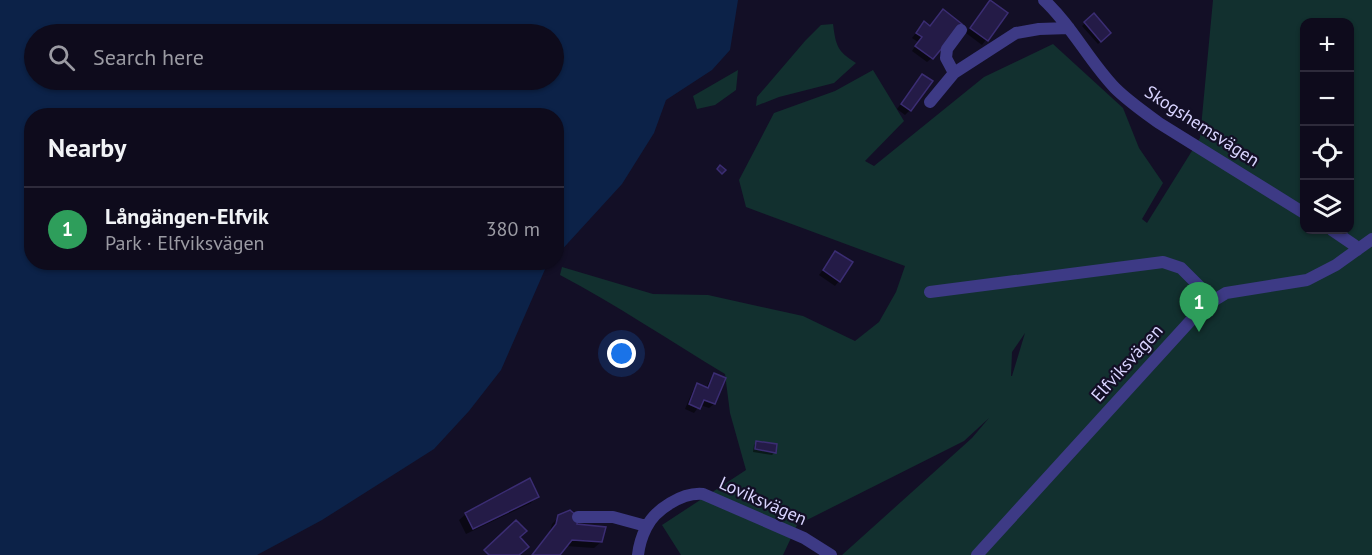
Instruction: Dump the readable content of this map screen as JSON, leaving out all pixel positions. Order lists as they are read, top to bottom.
{
  "streets": {
    "street": ["Skogshemsvägen", "Elfviksvägen", "Loviksvägen"]
  },
  "page": {
    "map_buttons": ["+", "−"],
    "search": "Search here",
    "heading": "Nearby",
    "list": [
      {
        "mark": "1",
        "name": "Långängen-Elfvik",
        "note": "Park · Elfviksvägen",
        "value": "380 m"
      }
    ],
    "pins": "1"
  }
}
